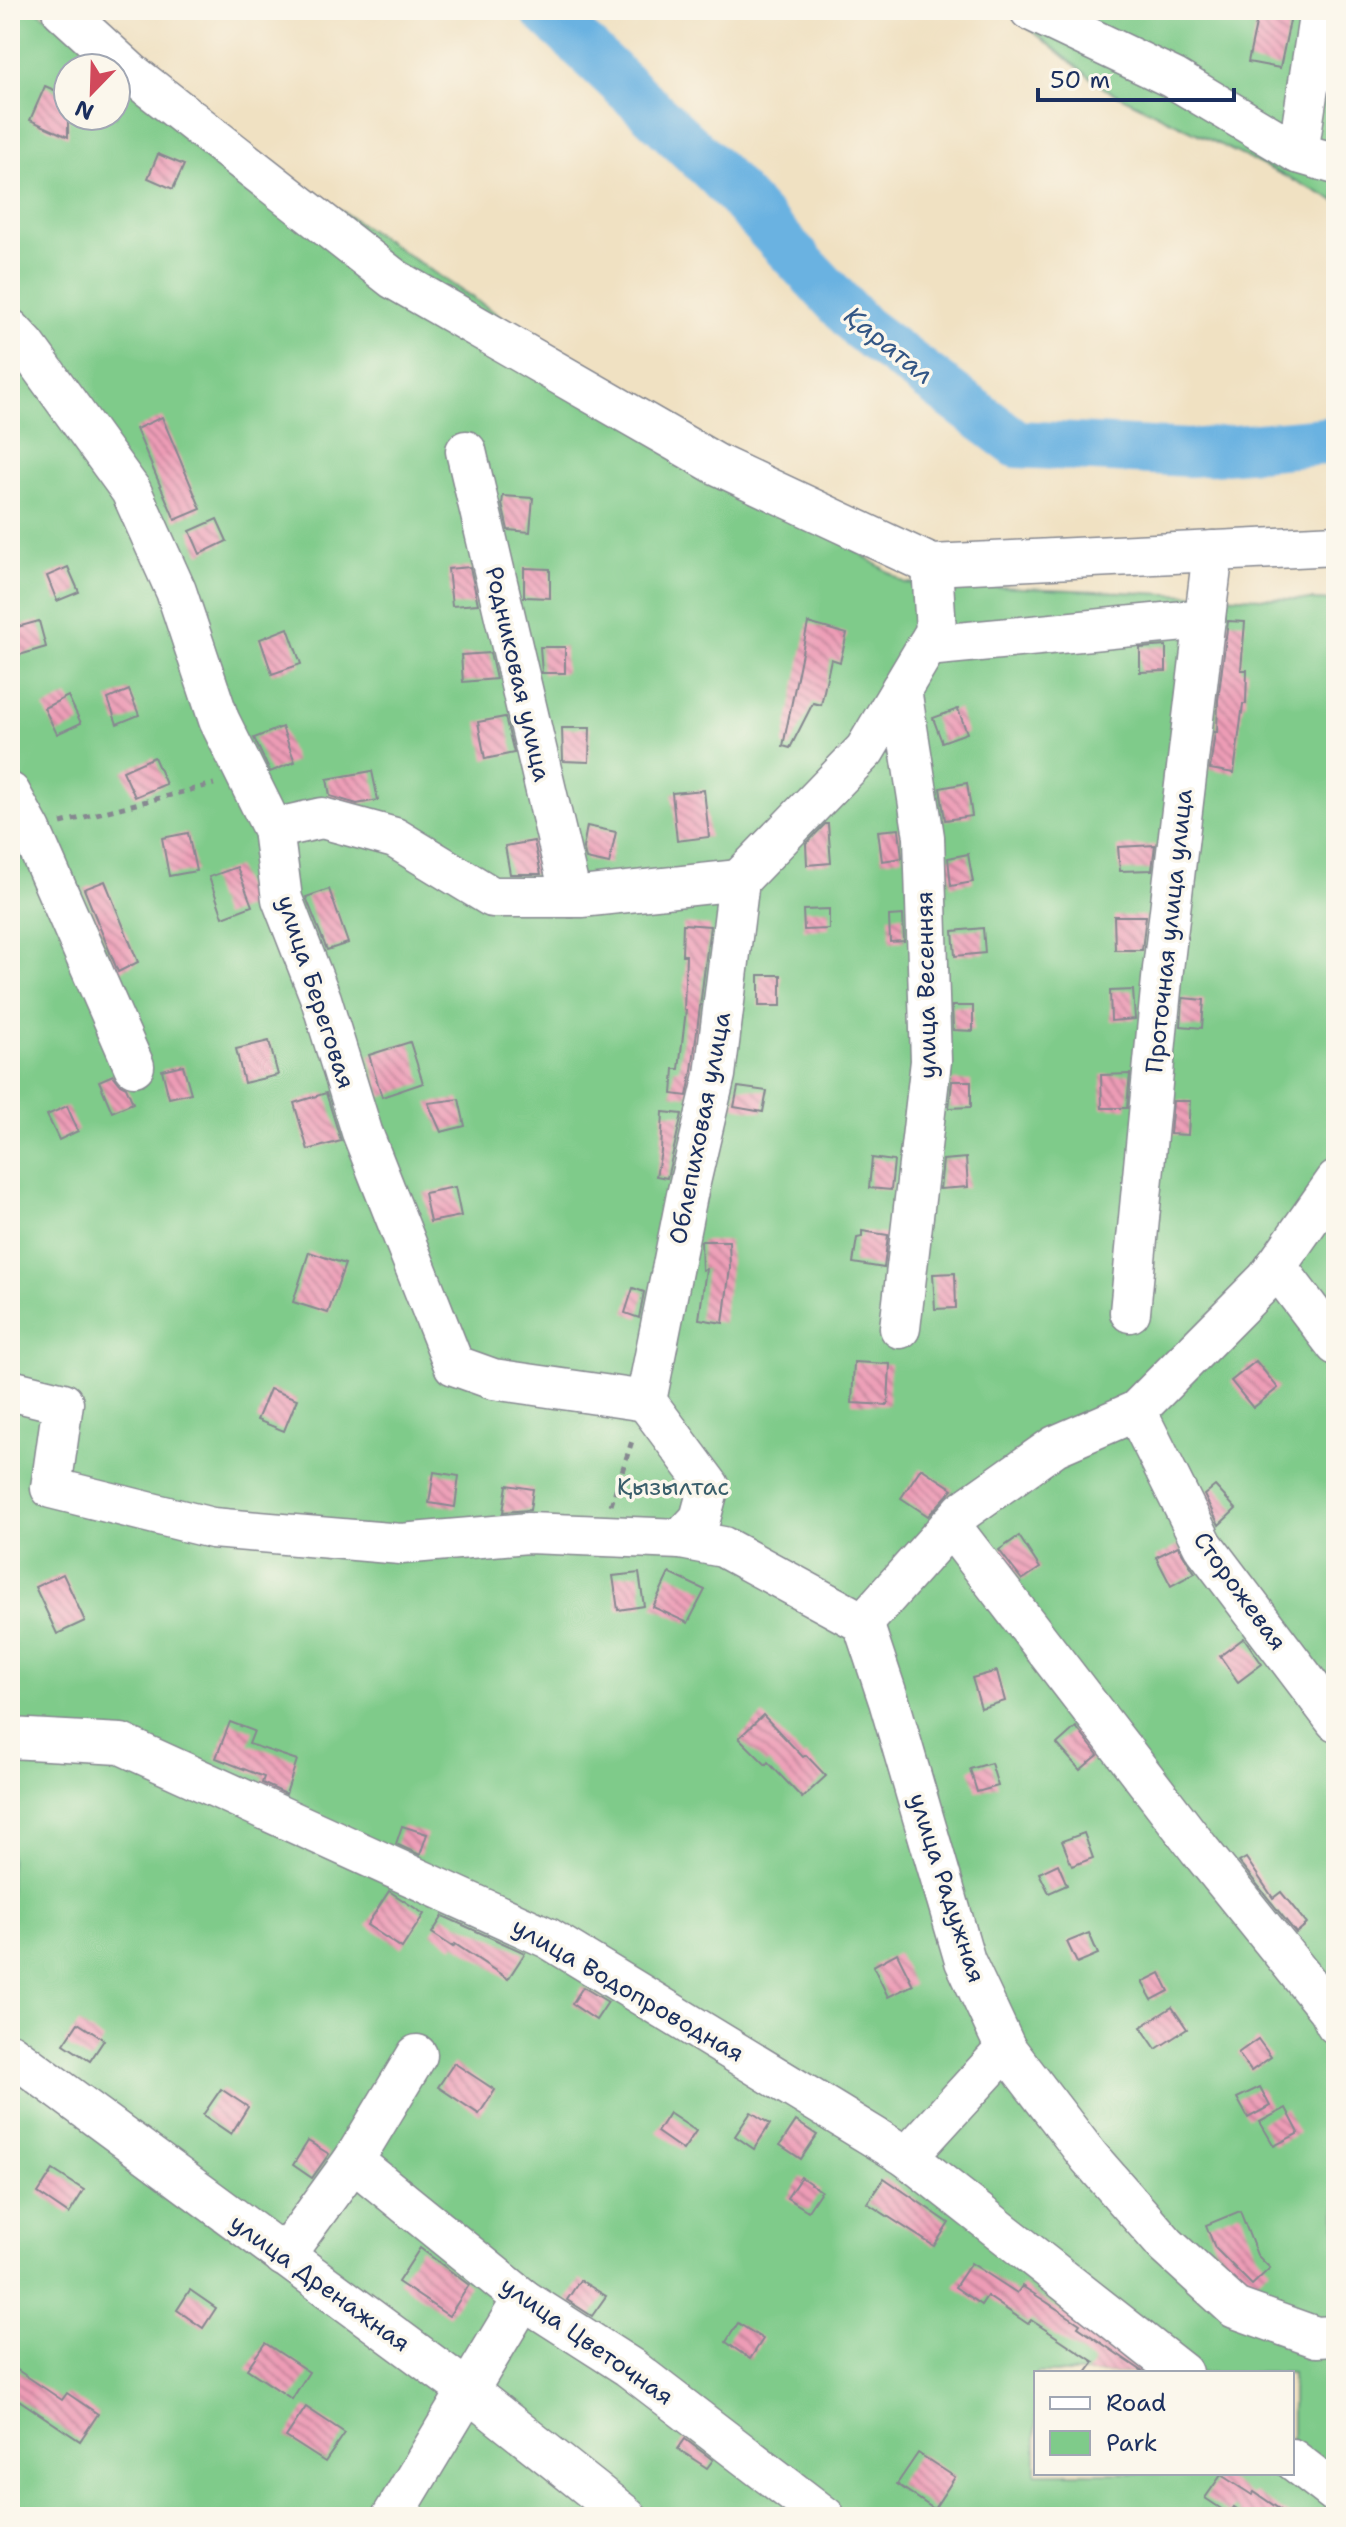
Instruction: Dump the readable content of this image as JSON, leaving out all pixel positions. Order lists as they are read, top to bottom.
{
  "streets": {
    "street": [
      "Родниковая улица",
      "Проточная улица улица",
      "улица Весенняя",
      "улица Береговая",
      "Облепиховая улица",
      "Сторожевая",
      "улица Радужная",
      "улица Водопроводная",
      "улица Дренажная",
      "улица Цветочная"
    ]
  },
  "crossings": [
    ["улица Береговая", "Облепиховая улица"]
  ],
  "water": ["Қаратал"],
  "parks": ["Қызылтас"],
  "legend": ["Road", "Park"],
  "scale_bar": "50 m",
  "north": "bottom left"
}
